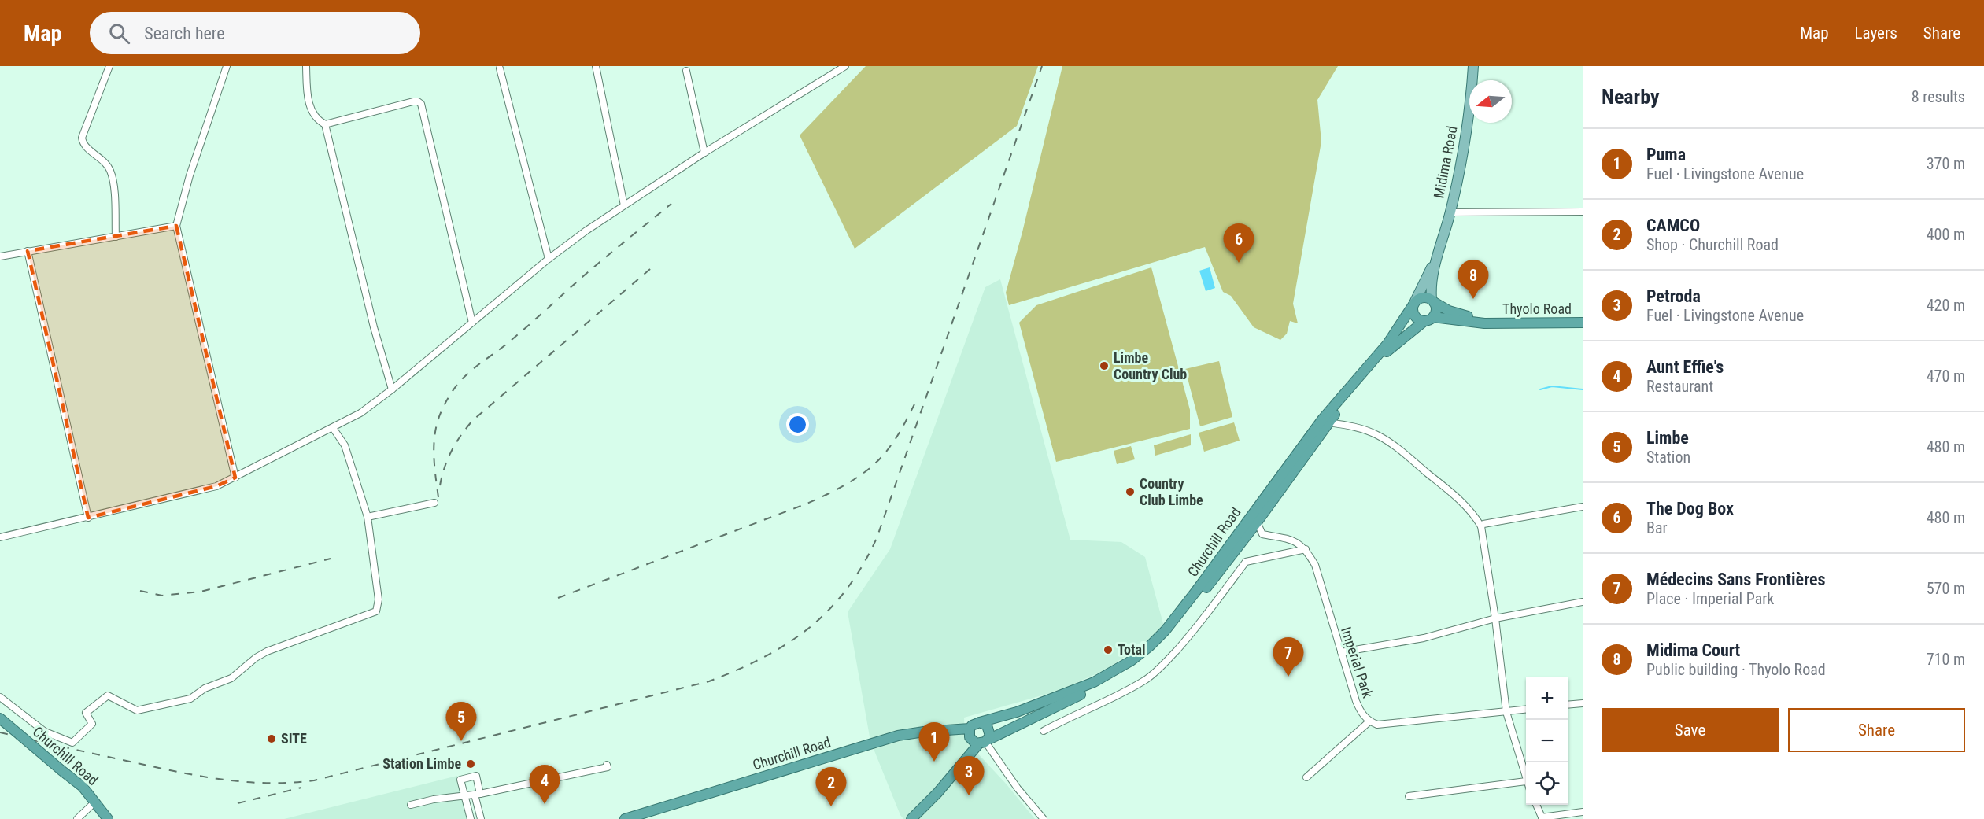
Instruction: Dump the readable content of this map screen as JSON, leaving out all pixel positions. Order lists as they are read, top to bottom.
{
  "streets": {
    "highway": ["Thyolo Road", "Churchill Road"],
    "main road": ["Midima Road"],
    "street": ["Imperial Park"]
  },
  "crossings": [
    ["Midima Road", "Thyolo Road"],
    ["Midima Road", "Churchill Road"],
    ["Thyolo Road", "Churchill Road"]
  ],
  "places": [
    "Limbe Country Club",
    "Country Club Limbe",
    "Total",
    "SITE",
    "Station Limbe"
  ],
  "north": "left",
  "page": {
    "header": "Map",
    "search": "Search here",
    "nav": ["Map", "Layers", "Share"],
    "heading": ["Nearby", "8 results"],
    "list": [
      {
        "mark": "1",
        "name": "Puma",
        "note": "Fuel · Livingstone Avenue",
        "value": "370 m"
      },
      {
        "mark": "2",
        "name": "CAMCO",
        "note": "Shop · Churchill Road",
        "value": "400 m"
      },
      {
        "mark": "3",
        "name": "Petroda",
        "note": "Fuel · Livingstone Avenue",
        "value": "420 m"
      },
      {
        "mark": "4",
        "name": "Aunt Effie's",
        "note": "Restaurant",
        "value": "470 m"
      },
      {
        "mark": "5",
        "name": "Limbe",
        "note": "Station",
        "value": "480 m"
      },
      {
        "mark": "6",
        "name": "The Dog Box",
        "note": "Bar",
        "value": "480 m"
      },
      {
        "mark": "7",
        "name": "Médecins Sans Frontières",
        "note": "Place · Imperial Park",
        "value": "570 m"
      },
      {
        "mark": "8",
        "name": "Midima Court",
        "note": "Public building · Thyolo Road",
        "value": "710 m"
      }
    ],
    "pins": [
      "6",
      "8",
      "7",
      "5",
      "1",
      "3",
      "4",
      "2"
    ],
    "map_buttons": ["+", "−"],
    "buttons": ["Save", "Share"]
  }
}
